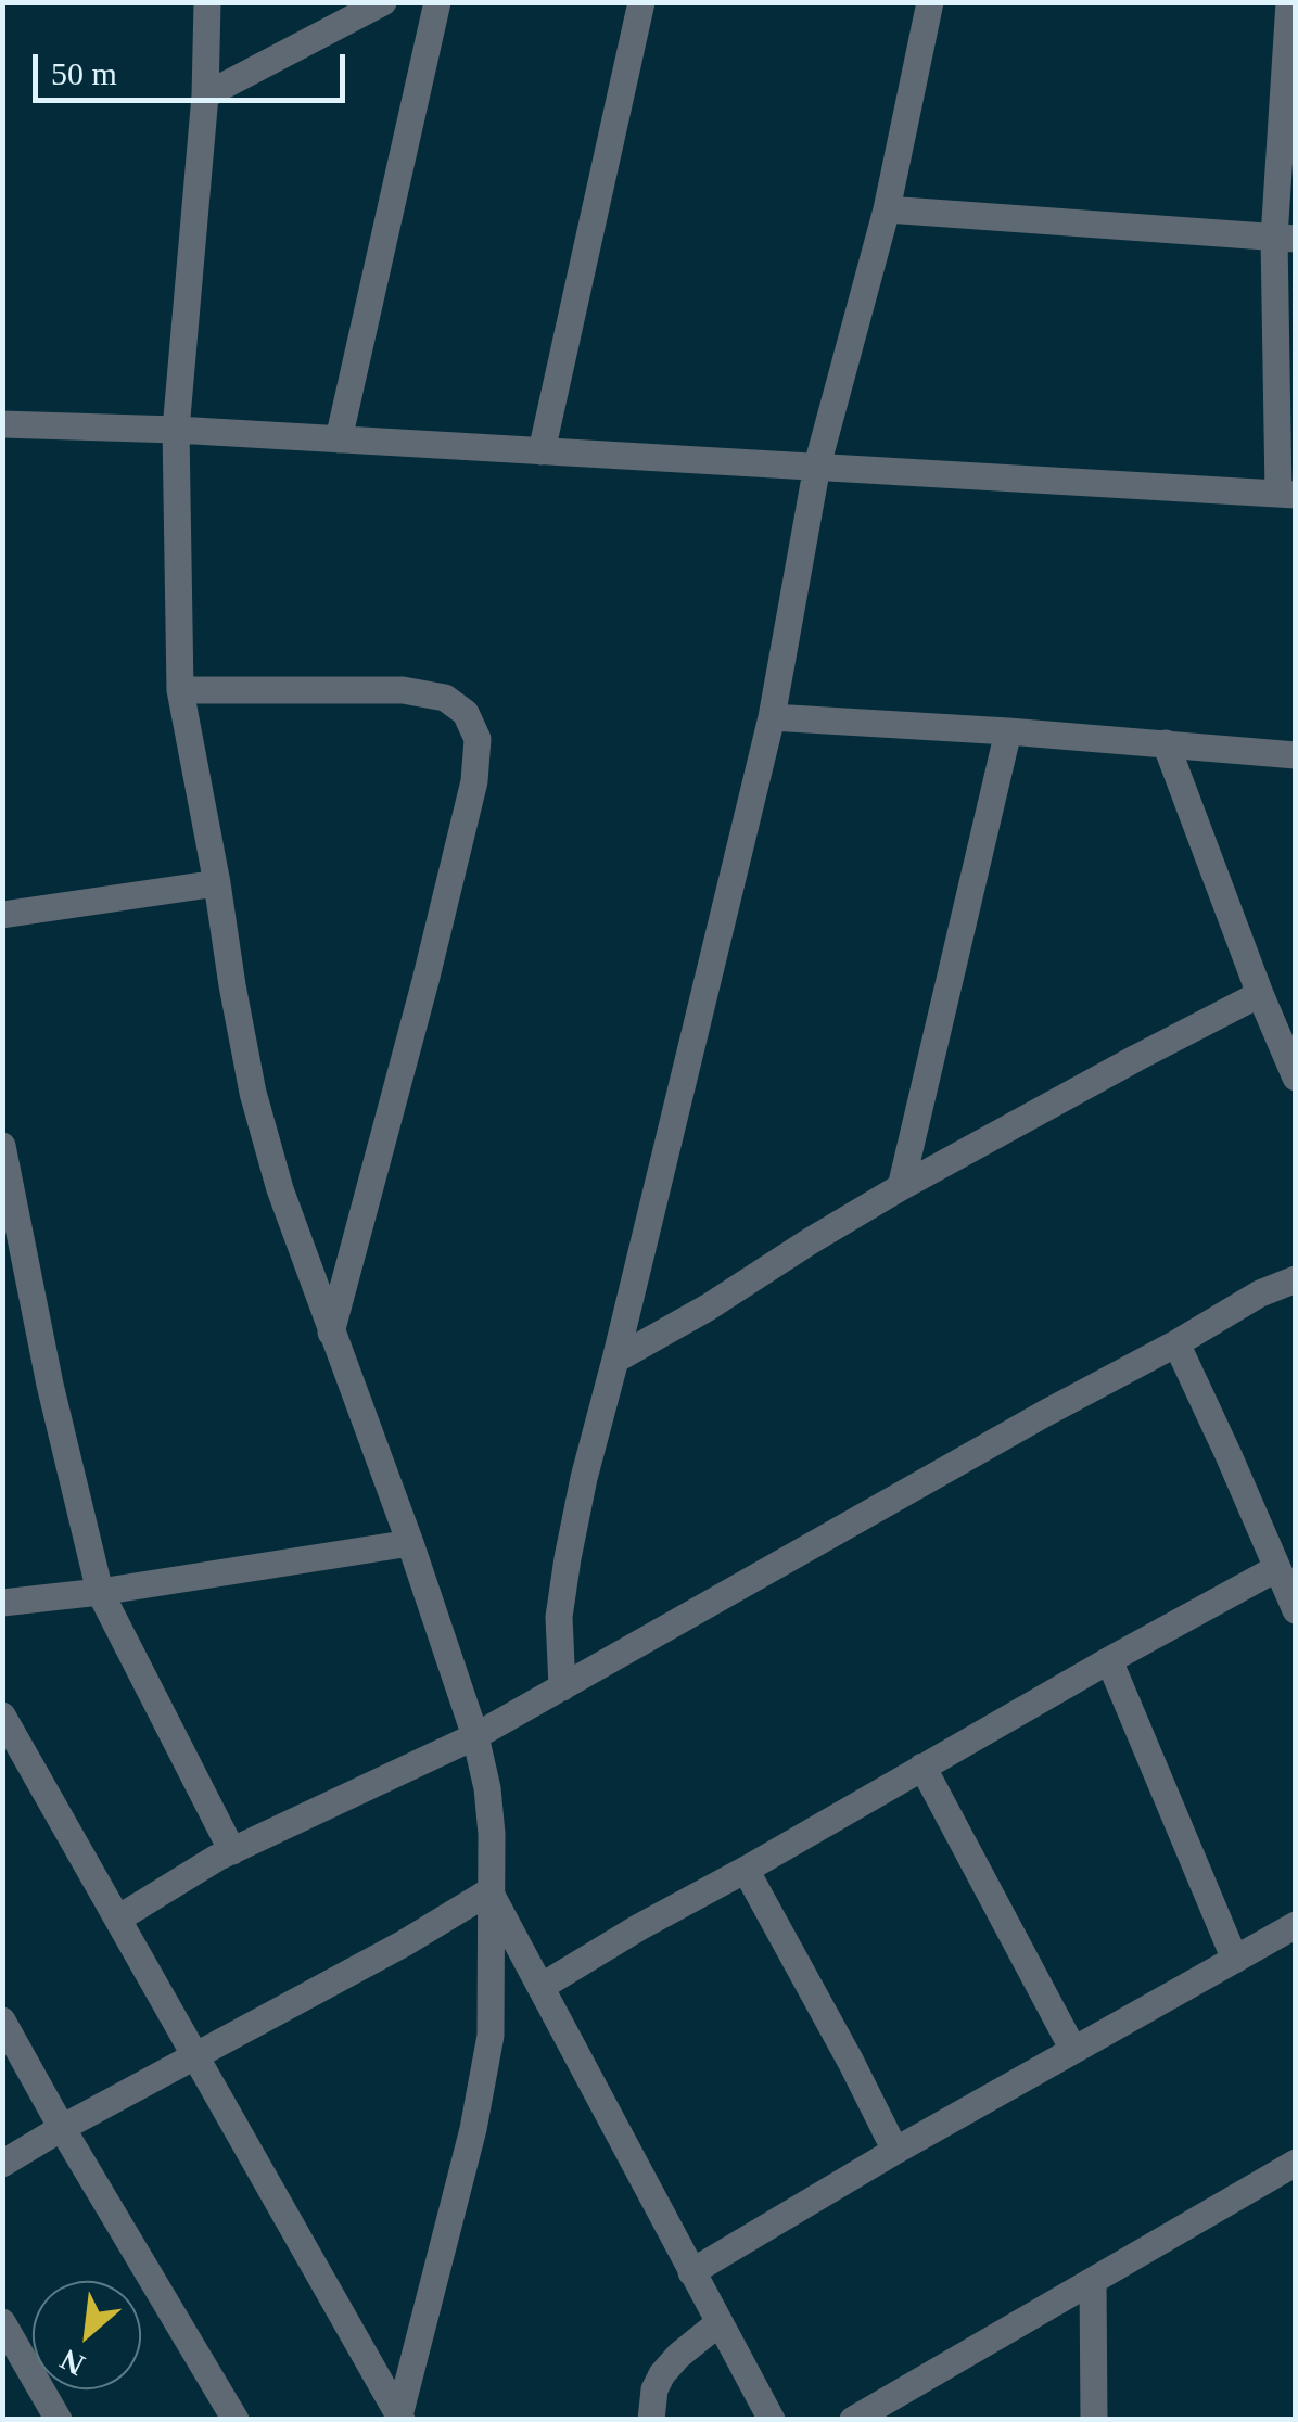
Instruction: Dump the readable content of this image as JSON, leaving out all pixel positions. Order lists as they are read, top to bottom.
{
  "scale_bar": "50 m",
  "north": "bottom left"
}
